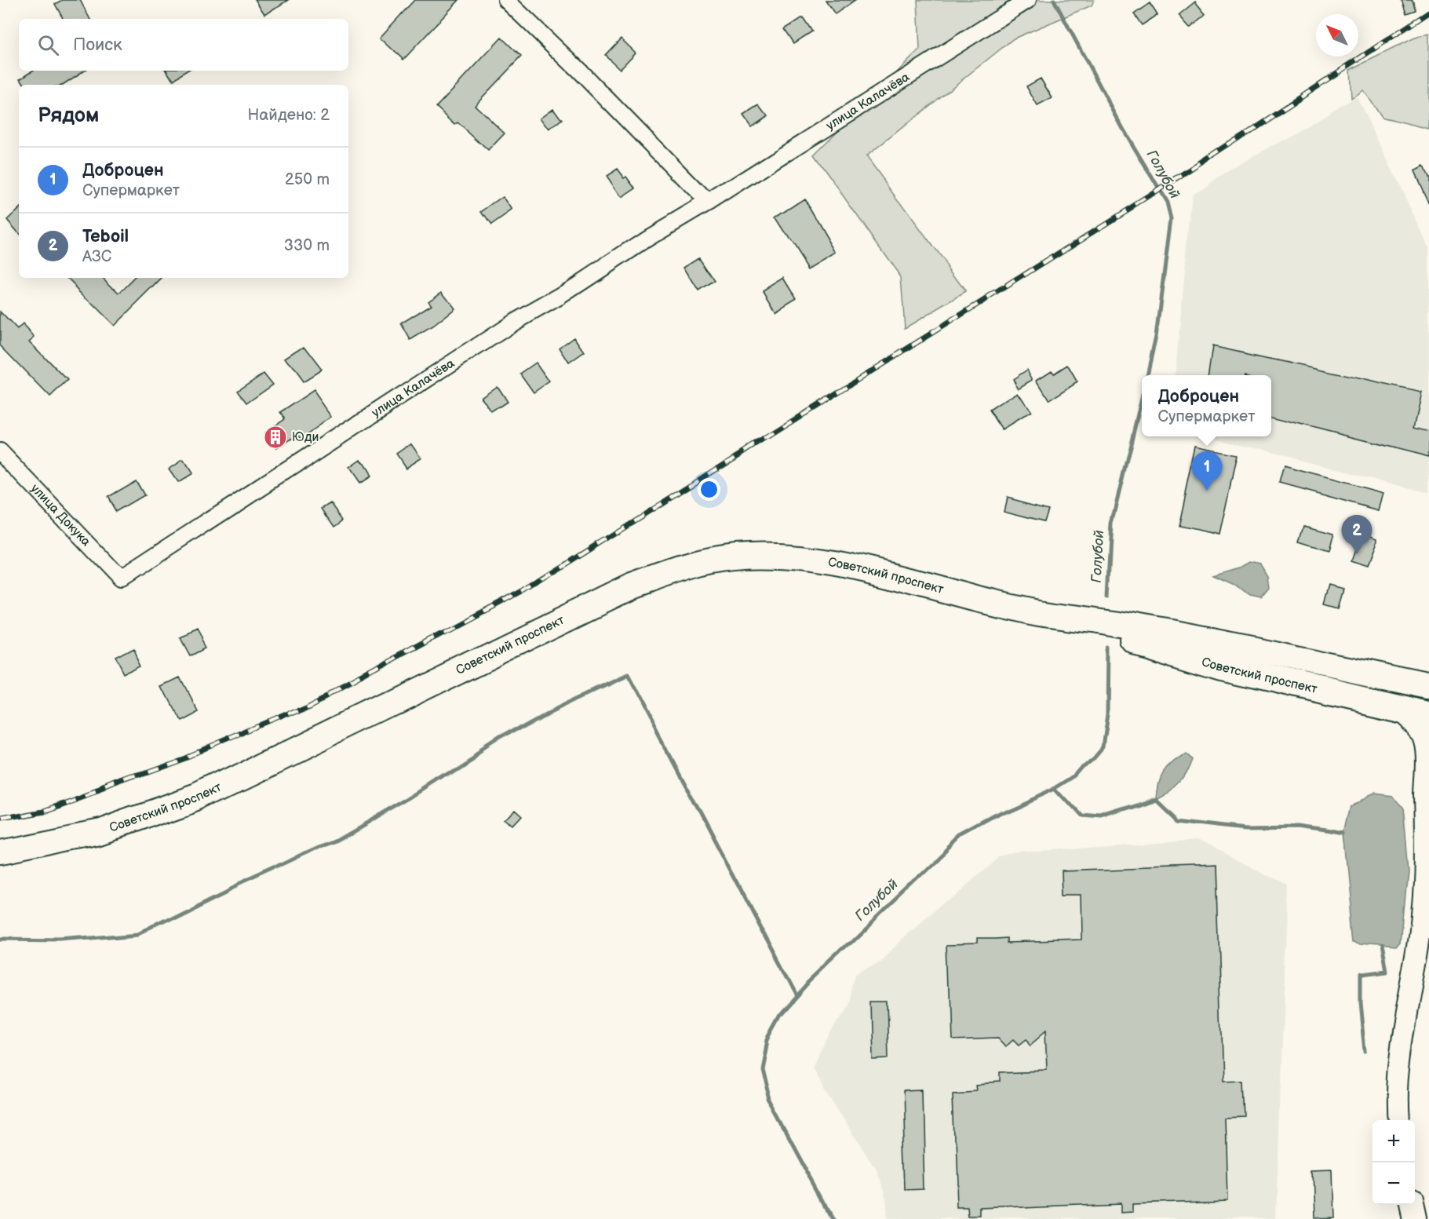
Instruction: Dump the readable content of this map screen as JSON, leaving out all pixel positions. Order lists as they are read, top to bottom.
{
  "streets": {
    "main road": ["Советский проспект"],
    "street": ["улица Калачёва", "улица Докука"]
  },
  "crossings": [
    ["улица Калачёва", "улица Докука"]
  ],
  "water": ["Голубой"],
  "places": {
    "building": ["Юди"]
  },
  "north": "top left",
  "page": {
    "search": "Поиск",
    "heading": ["Рядом", "Найдено: 2"],
    "list": [
      {
        "mark": "1",
        "name": "Доброцен",
        "note": "Супермаркет",
        "value": "250 m"
      },
      {
        "mark": "2",
        "name": "Teboil",
        "note": "АЗС",
        "value": "330 m"
      }
    ],
    "popup": ["Доброцен", "Супермаркет"],
    "pins": ["1", "2"],
    "map_buttons": ["+", "−"]
  }
}
